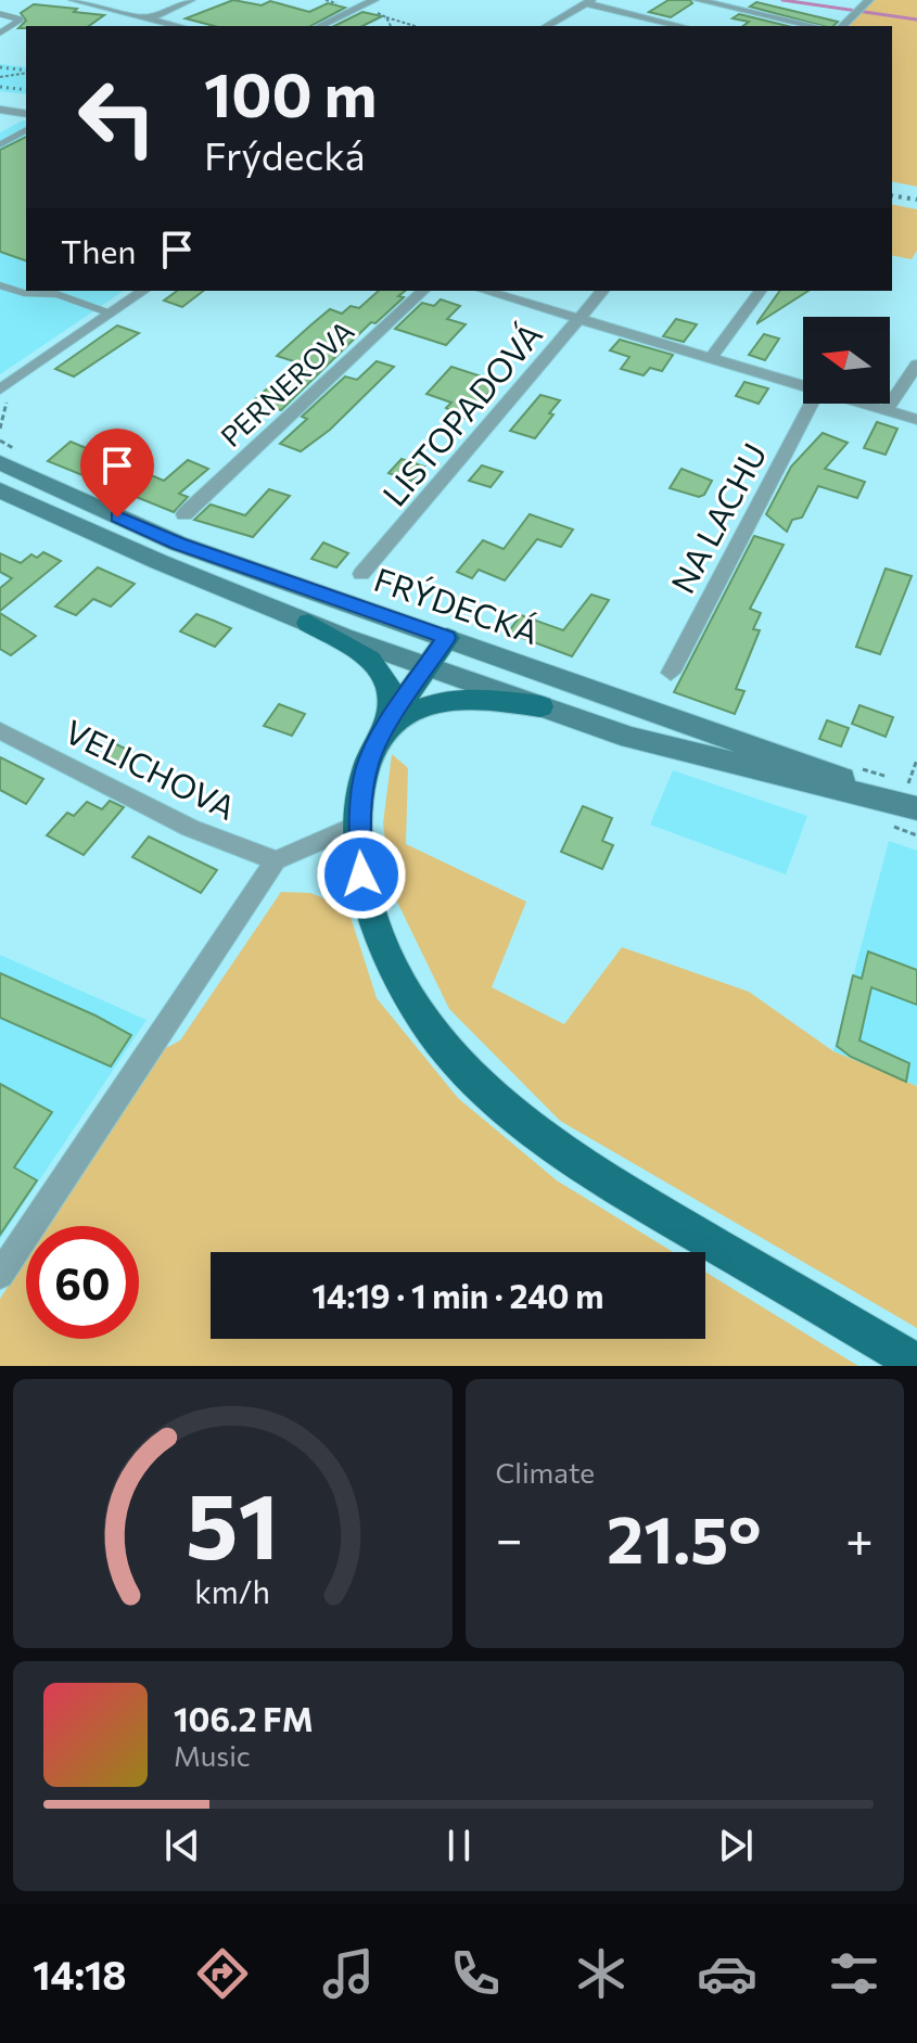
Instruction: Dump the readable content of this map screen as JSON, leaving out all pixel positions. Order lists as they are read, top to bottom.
{
  "streets": {
    "main road": ["FRÝDECKÁ"],
    "street": [
      "PERNEROVA",
      "LISTOPADOVÁ",
      "NA LACHU",
      "VELICHOVA"
    ]
  },
  "north": "left",
  "page": {
    "turn": ["100 m", "Frýdecká"],
    "then": "Then",
    "limit": "60",
    "trip": "14:19 · 1 min · 240 m",
    "tile": "Climate",
    "heat": ["−", "21.5°", "+"],
    "song": ["106.2 FM", "Music"],
    "tabs": "14:18",
    "gauge": ["51", "km/h"]
  }
}
